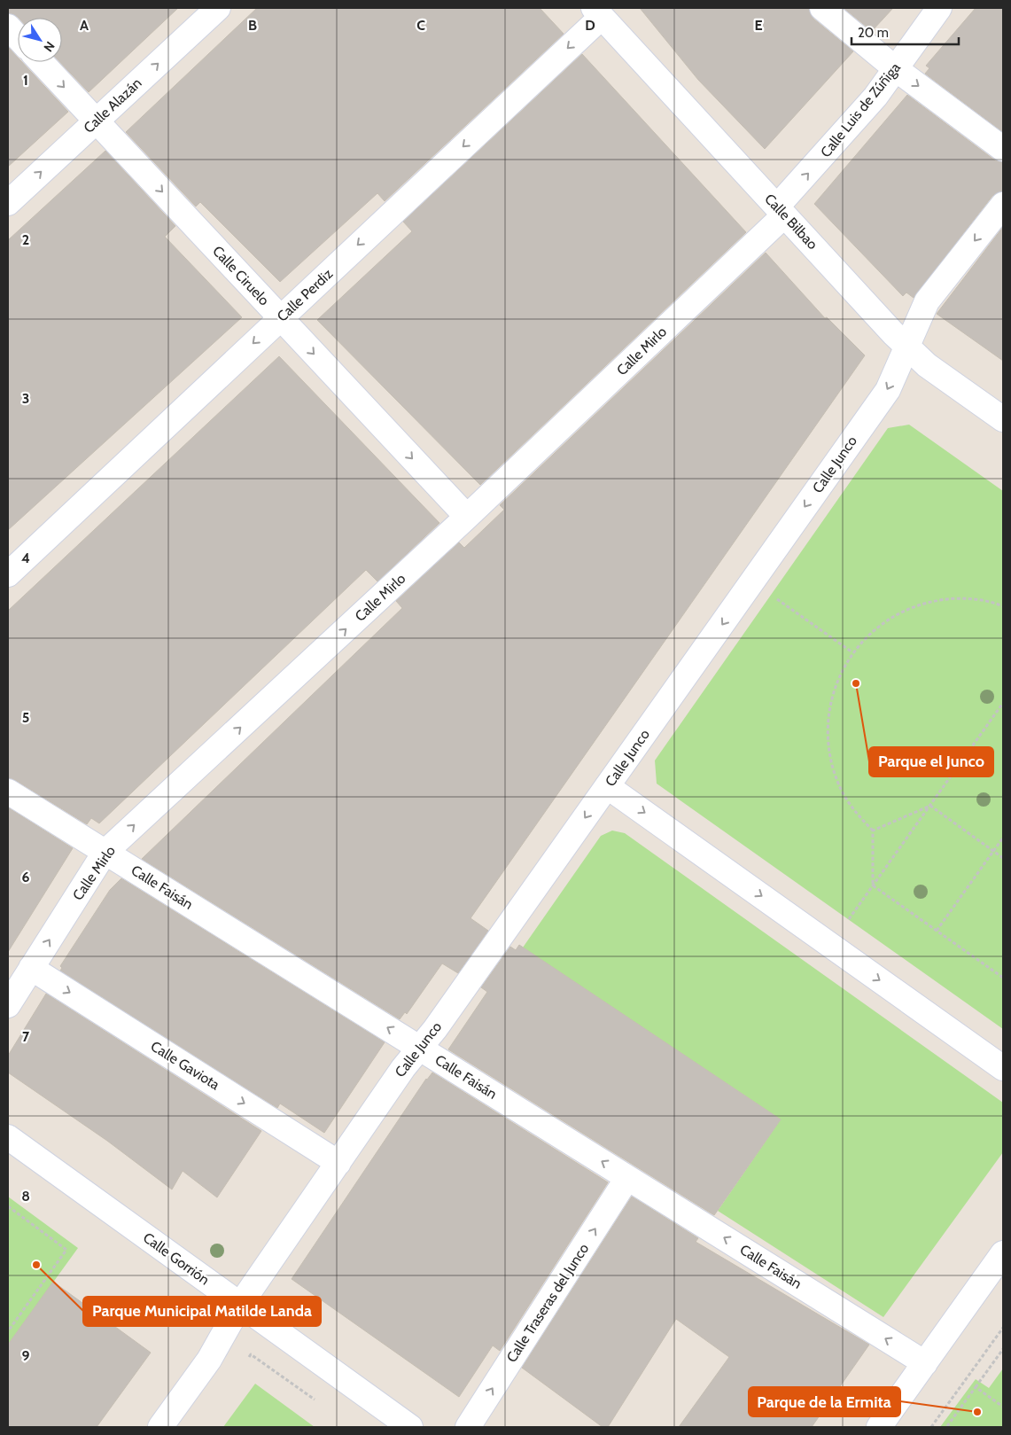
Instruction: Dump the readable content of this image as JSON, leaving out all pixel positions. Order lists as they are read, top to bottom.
{
  "streets": {
    "street": [
      "Calle Alazán",
      "Calle Luis de Zúñiga",
      "Calle Bilbao",
      "Calle Ciruelo",
      "Calle Perdiz",
      "Calle Mirlo",
      "Calle Junco",
      "Calle Faisán",
      "Calle Gaviota",
      "Calle Gorrión",
      "Calle Traseras del Junco"
    ]
  },
  "crossings": [
    ["Calle Alazán", "Calle Ciruelo"],
    ["Calle Luis de Zúñiga", "Calle Bilbao"],
    ["Calle Luis de Zúñiga", "Calle Mirlo"],
    ["Calle Bilbao", "Calle Perdiz"],
    ["Calle Bilbao", "Calle Mirlo"],
    ["Calle Bilbao", "Calle Junco"],
    ["Calle Ciruelo", "Calle Perdiz"],
    ["Calle Ciruelo", "Calle Mirlo"],
    ["Calle Mirlo", "Calle Faisán"],
    ["Calle Mirlo", "Calle Gaviota"],
    ["Calle Junco", "Calle Faisán"],
    ["Calle Junco", "Calle Gaviota"],
    ["Calle Junco", "Calle Gorrión"],
    ["Calle Faisán", "Calle Traseras del Junco"]
  ],
  "one_way": [
    "Calle Alazán",
    "Calle Luis de Zúñiga",
    "Calle Ciruelo",
    "Calle Perdiz",
    "Calle Mirlo",
    "Calle Junco",
    "Calle Faisán",
    "Calle Gaviota",
    "Calle Traseras del Junco"
  ],
  "places": ["Parque el Junco", "Parque Municipal Matilde Landa", "Parque de la Ermita"],
  "scale_bar": "20 m",
  "north": "bottom right",
  "grid": {
    "columns": [
      "A",
      "B",
      "C",
      "D",
      "E"
    ],
    "rows": [
      "1",
      "2",
      "3",
      "4",
      "5",
      "6",
      "7",
      "8",
      "9"
    ]
  }
}
